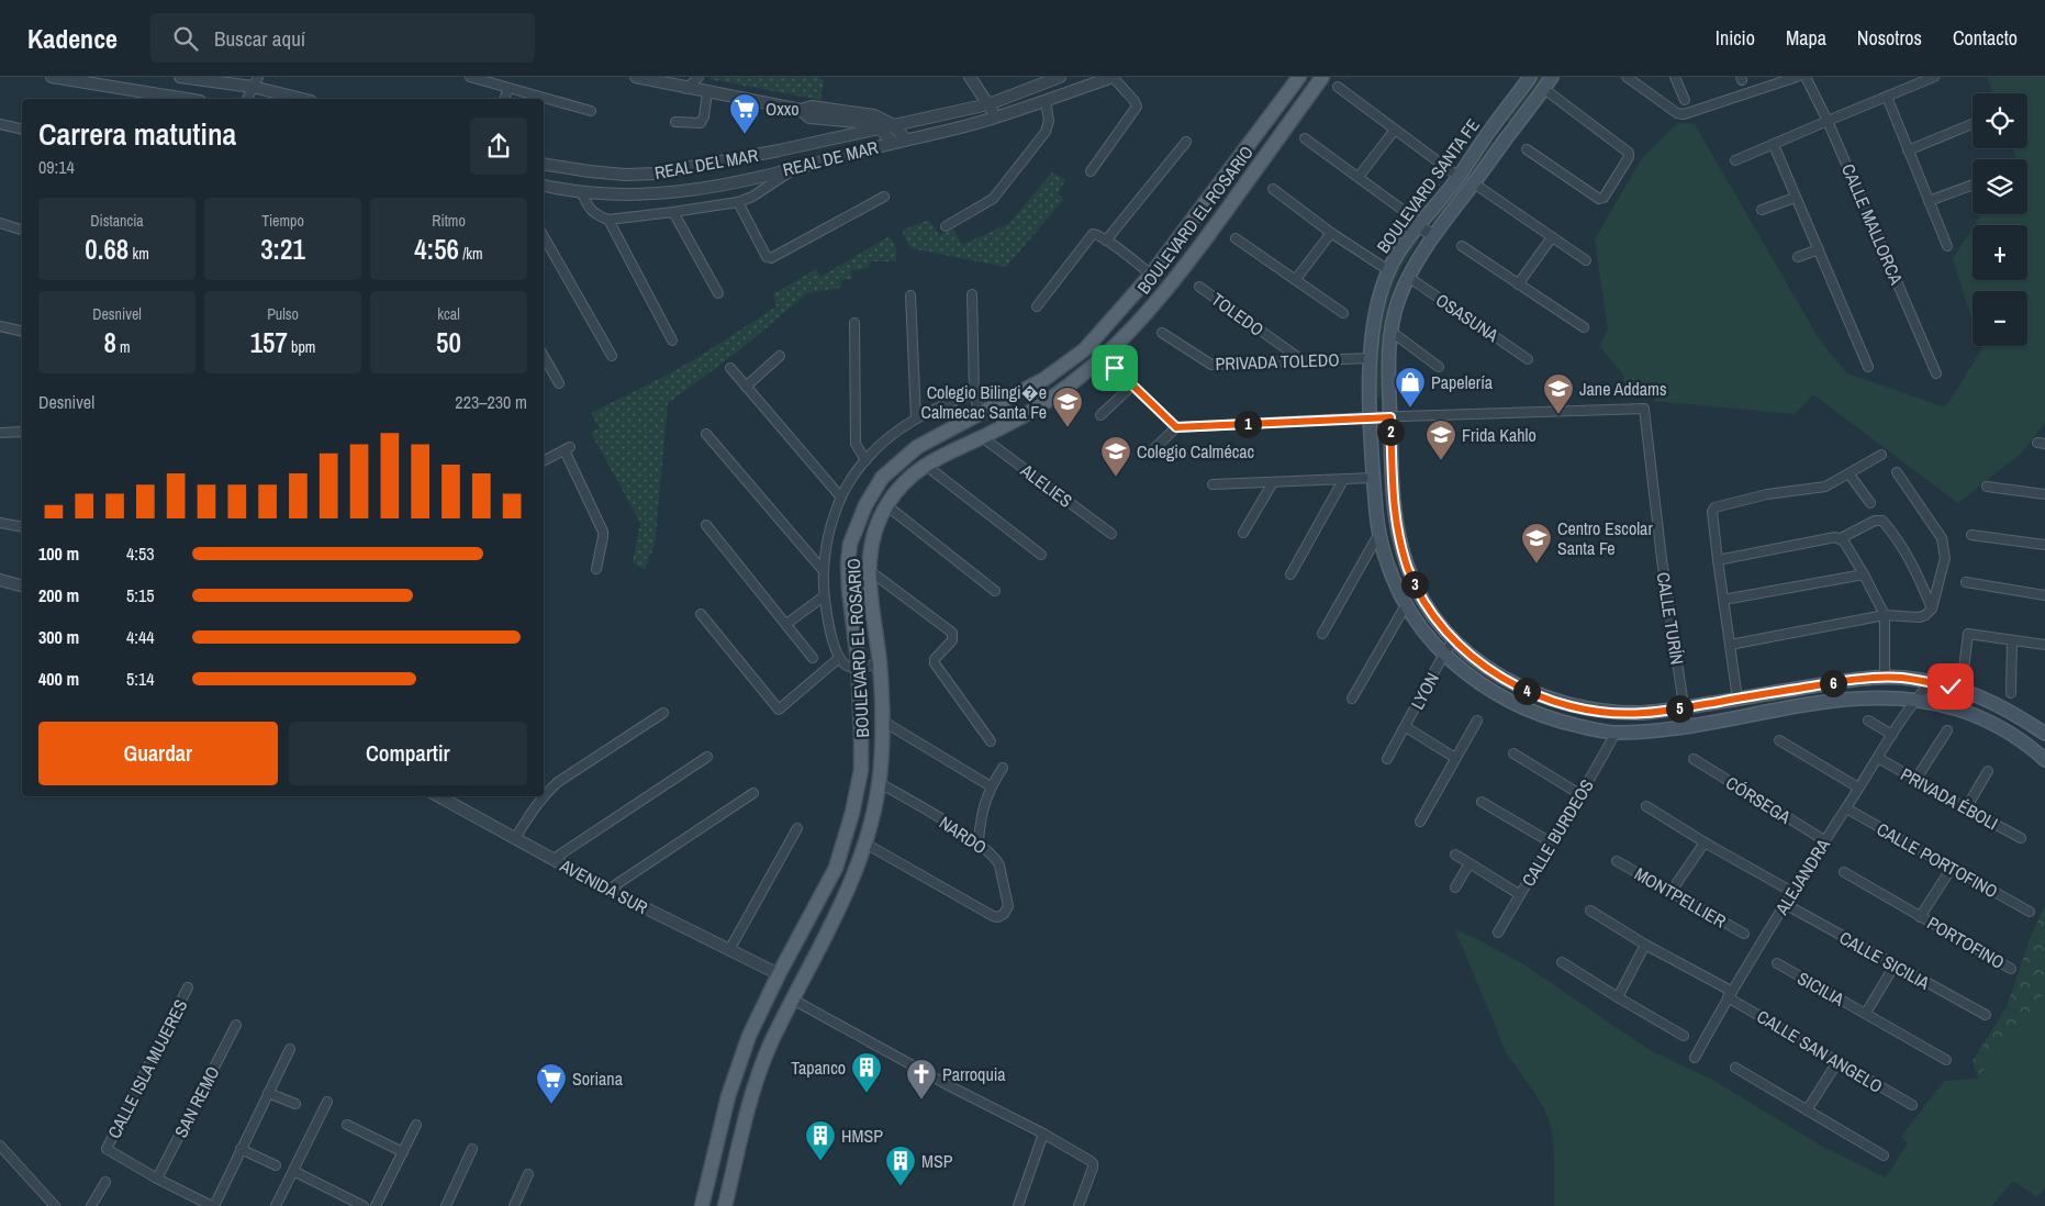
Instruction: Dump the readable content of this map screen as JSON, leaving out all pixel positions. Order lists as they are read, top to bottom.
{
  "streets": {
    "main road": ["BOULEVARD SANTA FE", "BOULEVARD EL ROSARIO"],
    "street": [
      "REAL DE MAR",
      "REAL DEL MAR",
      "CALLE MALLORCA",
      "TOLEDO",
      "OSASUNA",
      "PRIVADA TOLEDO",
      "ALELIES",
      "CALLE TURÍN",
      "LYON",
      "PRIVADA ÉBOLI",
      "CÓRSEGA",
      "CALLE BURDEOS",
      "NARDO",
      "CALLE PORTOFINO",
      "ALEJANDRA",
      "AVENIDA SUR",
      "MONTPELLIER",
      "PORTOFINO",
      "CALLE SICILIA",
      "SICILIA",
      "CALLE SAN ANGELO",
      "CALLE ISLA MUJERES",
      "SAN REMO"
    ]
  },
  "crossings": [
    ["BOULEVARD SANTA FE", "OSASUNA"],
    ["BOULEVARD SANTA FE", "PRIVADA TOLEDO"],
    ["BOULEVARD SANTA FE", "CALLE TURÍN"],
    ["BOULEVARD SANTA FE", "LYON"],
    ["BOULEVARD SANTA FE", "CALLE BURDEOS"],
    ["BOULEVARD SANTA FE", "ALEJANDRA"],
    ["BOULEVARD EL ROSARIO", "ALELIES"],
    ["BOULEVARD EL ROSARIO", "NARDO"],
    ["BOULEVARD EL ROSARIO", "AVENIDA SUR"],
    ["TOLEDO", "PRIVADA TOLEDO"],
    ["PRIVADA ÉBOLI", "ALEJANDRA"],
    ["CÓRSEGA", "ALEJANDRA"],
    ["CALLE PORTOFINO", "ALEJANDRA"],
    ["CALLE PORTOFINO", "PORTOFINO"],
    ["ALEJANDRA", "CALLE SICILIA"],
    ["ALEJANDRA", "CALLE SAN ANGELO"],
    ["CALLE SICILIA", "SICILIA"],
    ["CALLE ISLA MUJERES", "SAN REMO"]
  ],
  "places": {
    "supermarket": ["Oxxo", "Soriana"],
    "shop": ["Papelería"],
    "school or university": [
      "Jane Addams",
      "Colegio Bilingi�e Calmecac Santa Fe",
      "Frida Kahlo",
      "Colegio Calmécac",
      "Centro Escolar Santa Fe"
    ],
    "building": ["Tapanco", "HMSP", "MSP"],
    "church": ["Parroquia"]
  },
  "page": {
    "header": "Kadence",
    "search": "Buscar aquí",
    "nav": [
      "Inicio",
      "Mapa",
      "Nosotros",
      "Contacto"
    ],
    "map_buttons": ["+", "−"],
    "heading": ["Carrera matutina", "09:14"],
    "stats": [
      ["Distancia", "0.68 km"],
      ["Tiempo", "3:21"],
      ["Ritmo", "4:56 /km"],
      ["Desnivel", "8 m"],
      ["Pulso", "157 bpm"],
      ["kcal", "50"]
    ],
    "chart": ["Desnivel", "223–230 m"],
    "pins": [
      "1",
      "2",
      "3",
      "6",
      "4",
      "5"
    ],
    "list": [
      {
        "name": "100 m",
        "note": "4:53"
      },
      {
        "name": "200 m",
        "note": "5:15"
      },
      {
        "name": "300 m",
        "note": "4:44"
      },
      {
        "name": "400 m",
        "note": "5:14"
      }
    ],
    "buttons": ["Guardar", "Compartir"]
  }
}
